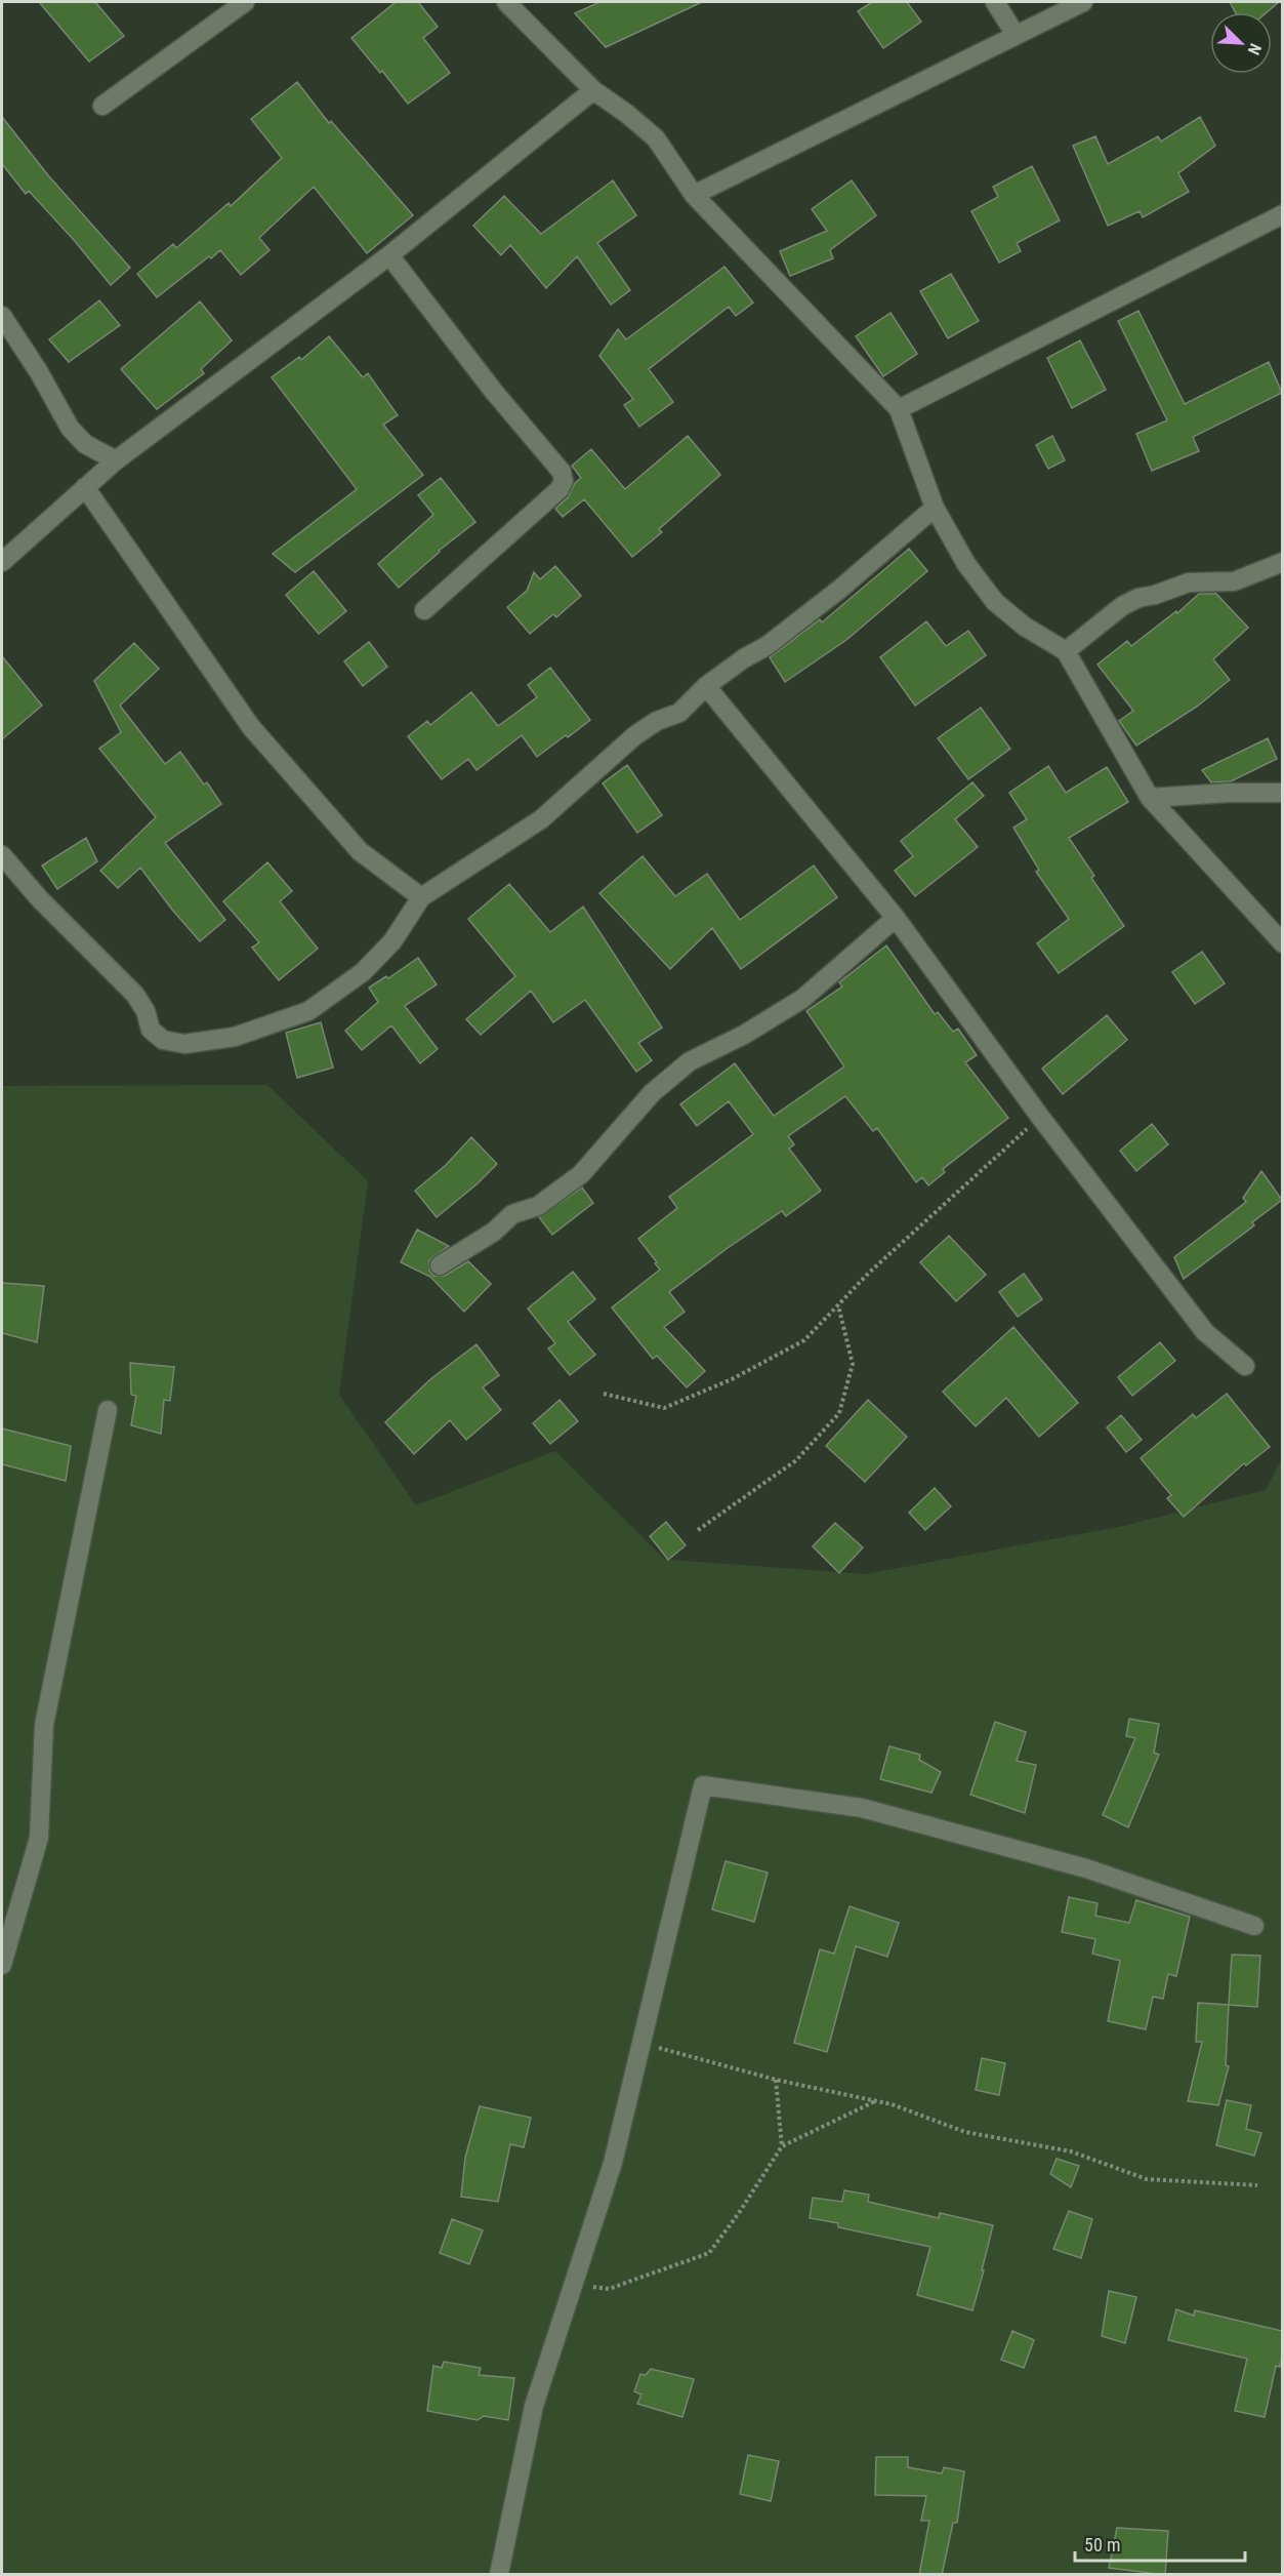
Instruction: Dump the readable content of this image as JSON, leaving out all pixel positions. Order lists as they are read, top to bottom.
{
  "scale_bar": "50 m",
  "north": "bottom right"
}
